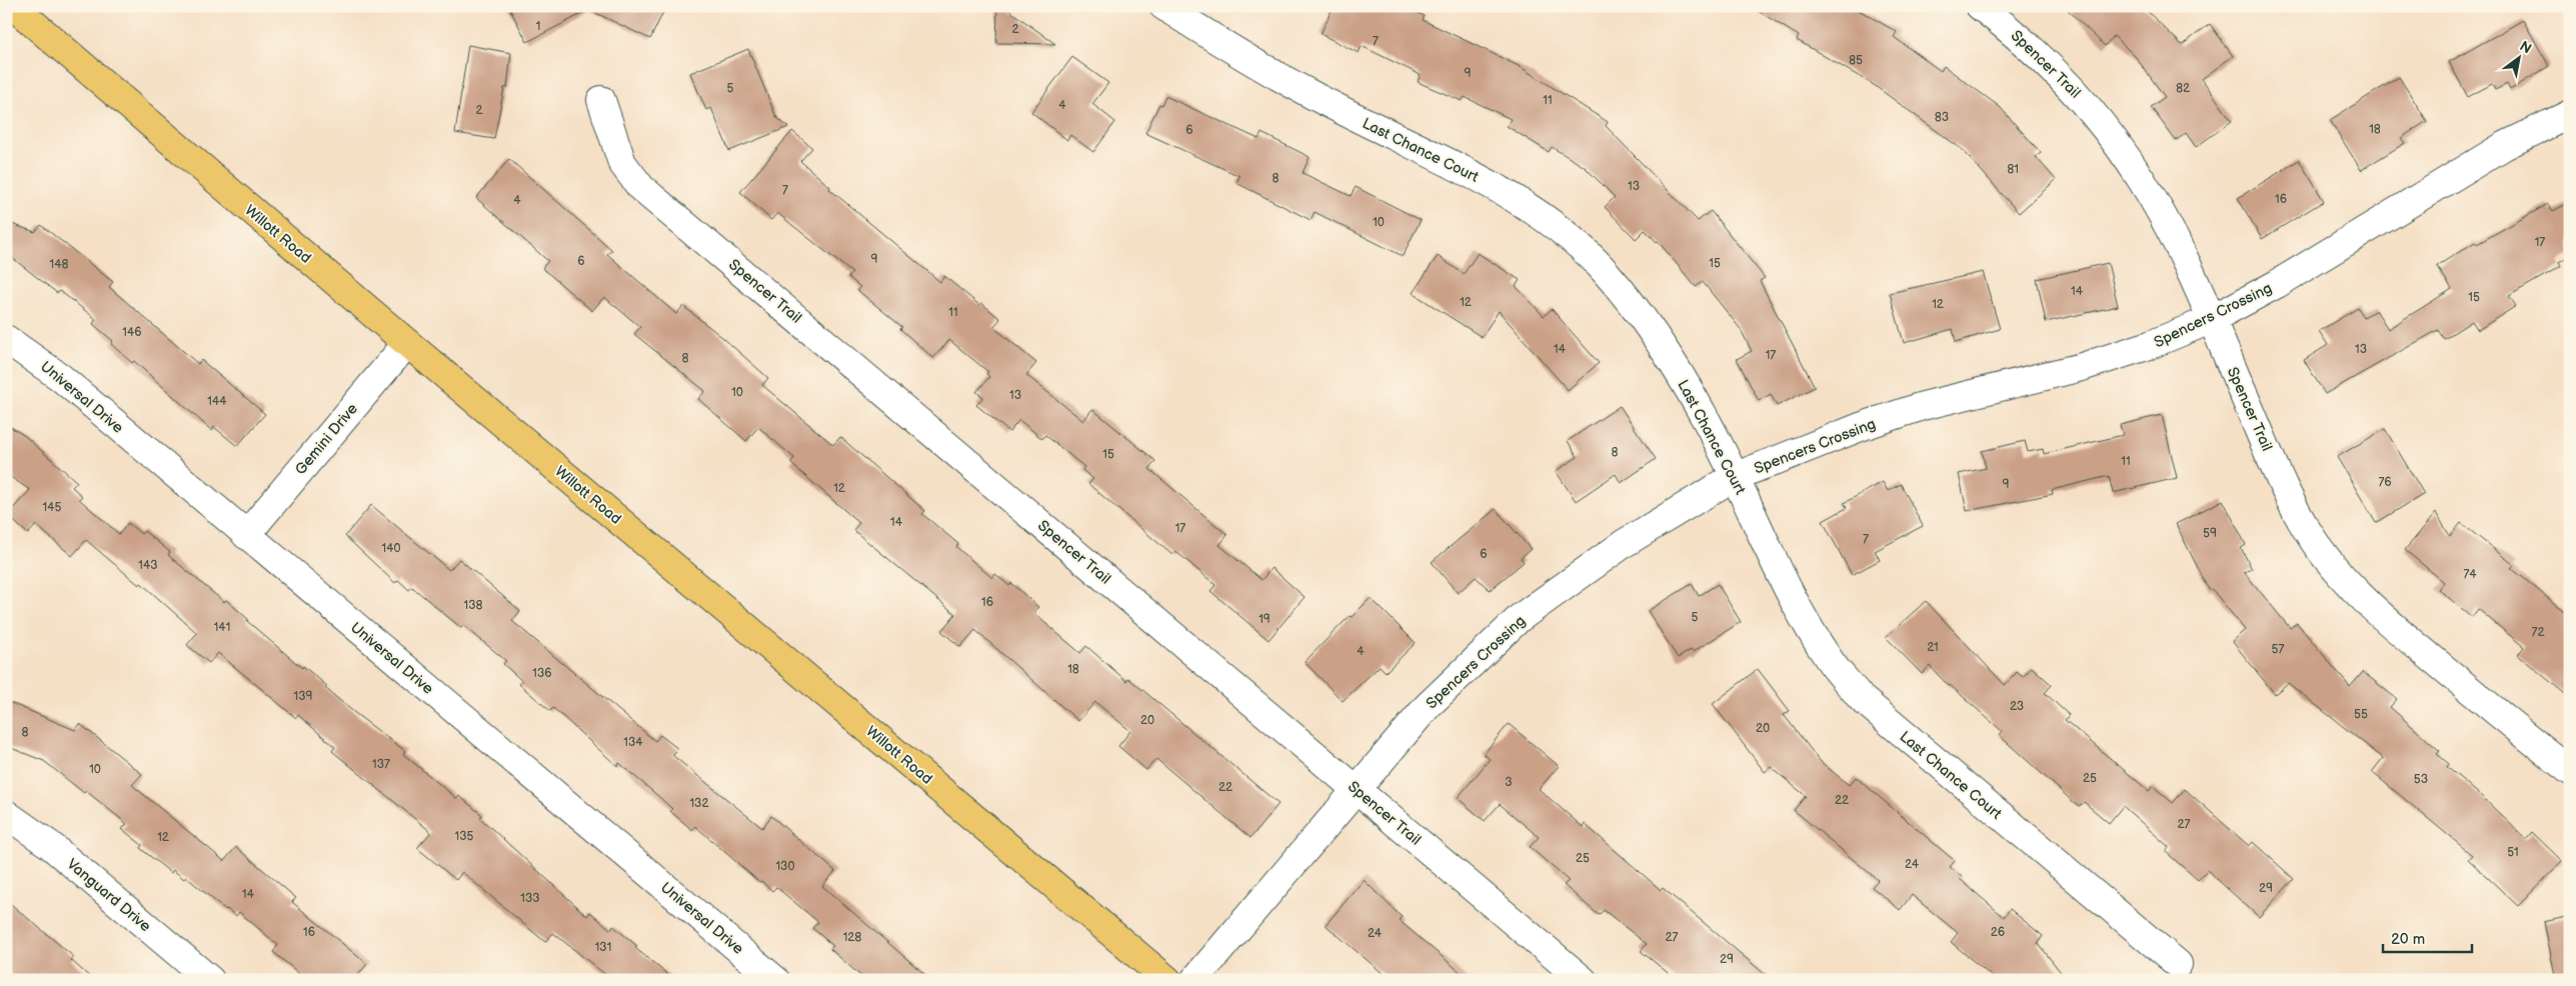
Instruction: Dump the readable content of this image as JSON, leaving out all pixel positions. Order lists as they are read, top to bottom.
{
  "streets": {
    "main road": ["Willott Road"],
    "street": [
      "Spencer Trail",
      "Last Chance Court",
      "Spencers Crossing",
      "Universal Drive",
      "Gemini Drive",
      "Vanguard Drive"
    ]
  },
  "crossings": [
    ["Spencer Trail", "Spencers Crossing"],
    ["Last Chance Court", "Spencers Crossing"],
    ["Willott Road", "Gemini Drive"],
    ["Universal Drive", "Gemini Drive"]
  ],
  "house_numbers": [
    "1",
    "2",
    "7",
    "85",
    "9",
    "5",
    "82",
    "11",
    "4",
    "2",
    "83",
    "18",
    "6",
    "81",
    "8",
    "13",
    "7",
    "16",
    "4",
    "10",
    "17",
    "9",
    "6",
    "15",
    "148",
    "14",
    "15",
    "12",
    "12",
    "11",
    "146",
    "14",
    "13",
    "17",
    "8",
    "10",
    "13",
    "144",
    "8",
    "15",
    "11",
    "76",
    "9",
    "12",
    "145",
    "14",
    "17",
    "59",
    "7",
    "140",
    "6",
    "143",
    "74",
    "16",
    "138",
    "5",
    "19",
    "141",
    "72",
    "21",
    "57",
    "4",
    "18",
    "136",
    "139",
    "23",
    "55",
    "20",
    "20",
    "8",
    "134",
    "137",
    "10",
    "25",
    "53",
    "3",
    "22",
    "22",
    "132",
    "27",
    "135",
    "12",
    "51",
    "25",
    "24",
    "130",
    "29",
    "14",
    "133",
    "16",
    "26",
    "24",
    "128",
    "27",
    "131",
    "29"
  ],
  "scale_bar": "20 m",
  "north": "top right"
}
